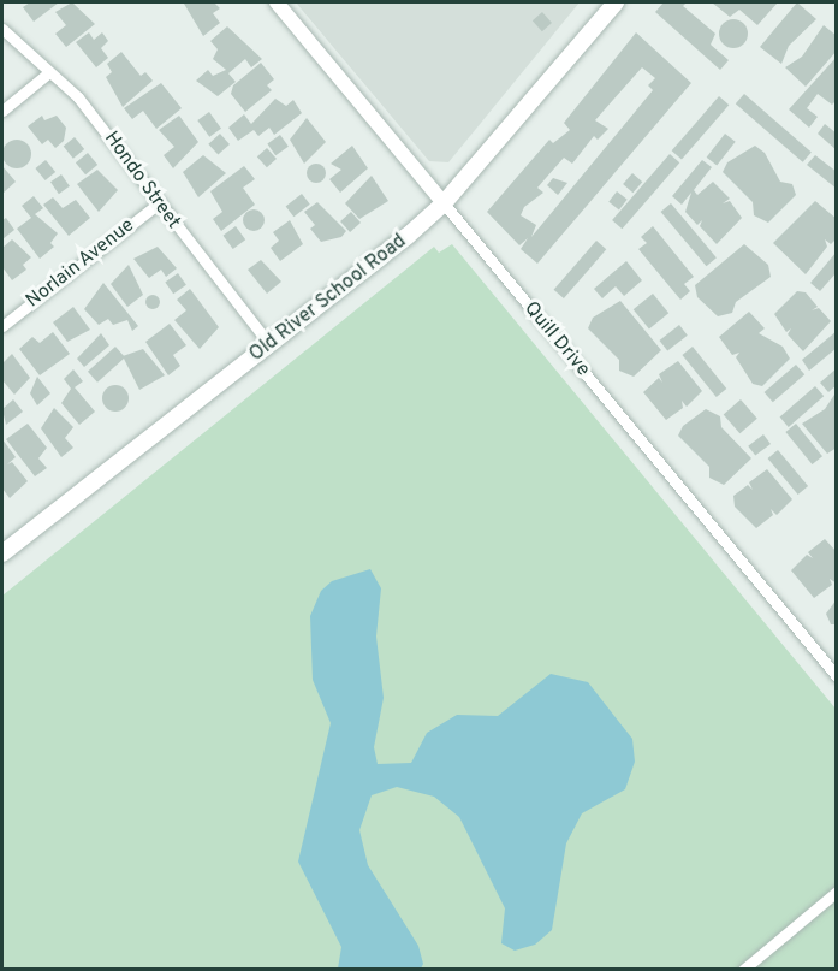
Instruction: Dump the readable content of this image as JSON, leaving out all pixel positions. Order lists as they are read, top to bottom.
{
  "streets": {
    "main road": ["Old River School Road"],
    "street": ["Hondo Street", "Norlain Avenue", "Quill Drive"]
  },
  "crossings": [
    ["Hondo Street", "Norlain Avenue"],
    ["Hondo Street", "Old River School Road"],
    ["Old River School Road", "Quill Drive"]
  ]
}
